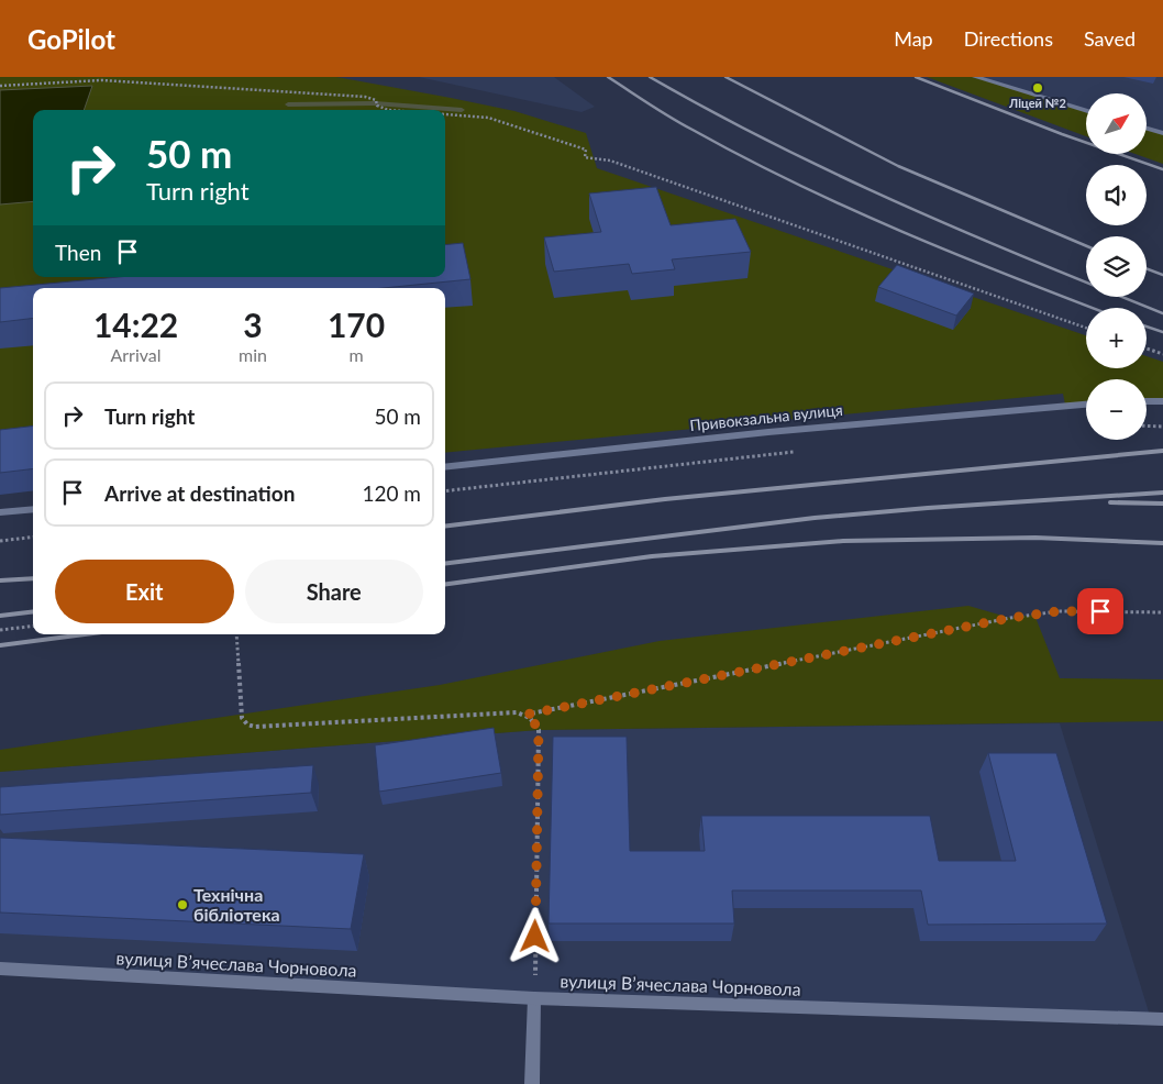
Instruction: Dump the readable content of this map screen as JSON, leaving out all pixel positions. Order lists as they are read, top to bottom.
{
  "streets": {
    "street": ["Привокзальна вулиця", "вулиця Вʼячеслава Чорновола"]
  },
  "places": ["Ліцей №2", "Технічна бібліотека"],
  "north": "top right",
  "page": {
    "header": "GoPilot",
    "nav": ["Map", "Directions", "Saved"],
    "map_buttons": ["+", "−"],
    "turn": ["50 m", "Turn right"],
    "then": "Then",
    "eta": [
      "14:22",
      "Arrival",
      "3",
      "min",
      "170",
      "m"
    ],
    "list": [
      {
        "name": "Turn right",
        "value": "50 m"
      },
      {
        "name": "Arrive at destination",
        "value": "120 m"
      }
    ],
    "buttons": ["Exit", "Share"]
  }
}
